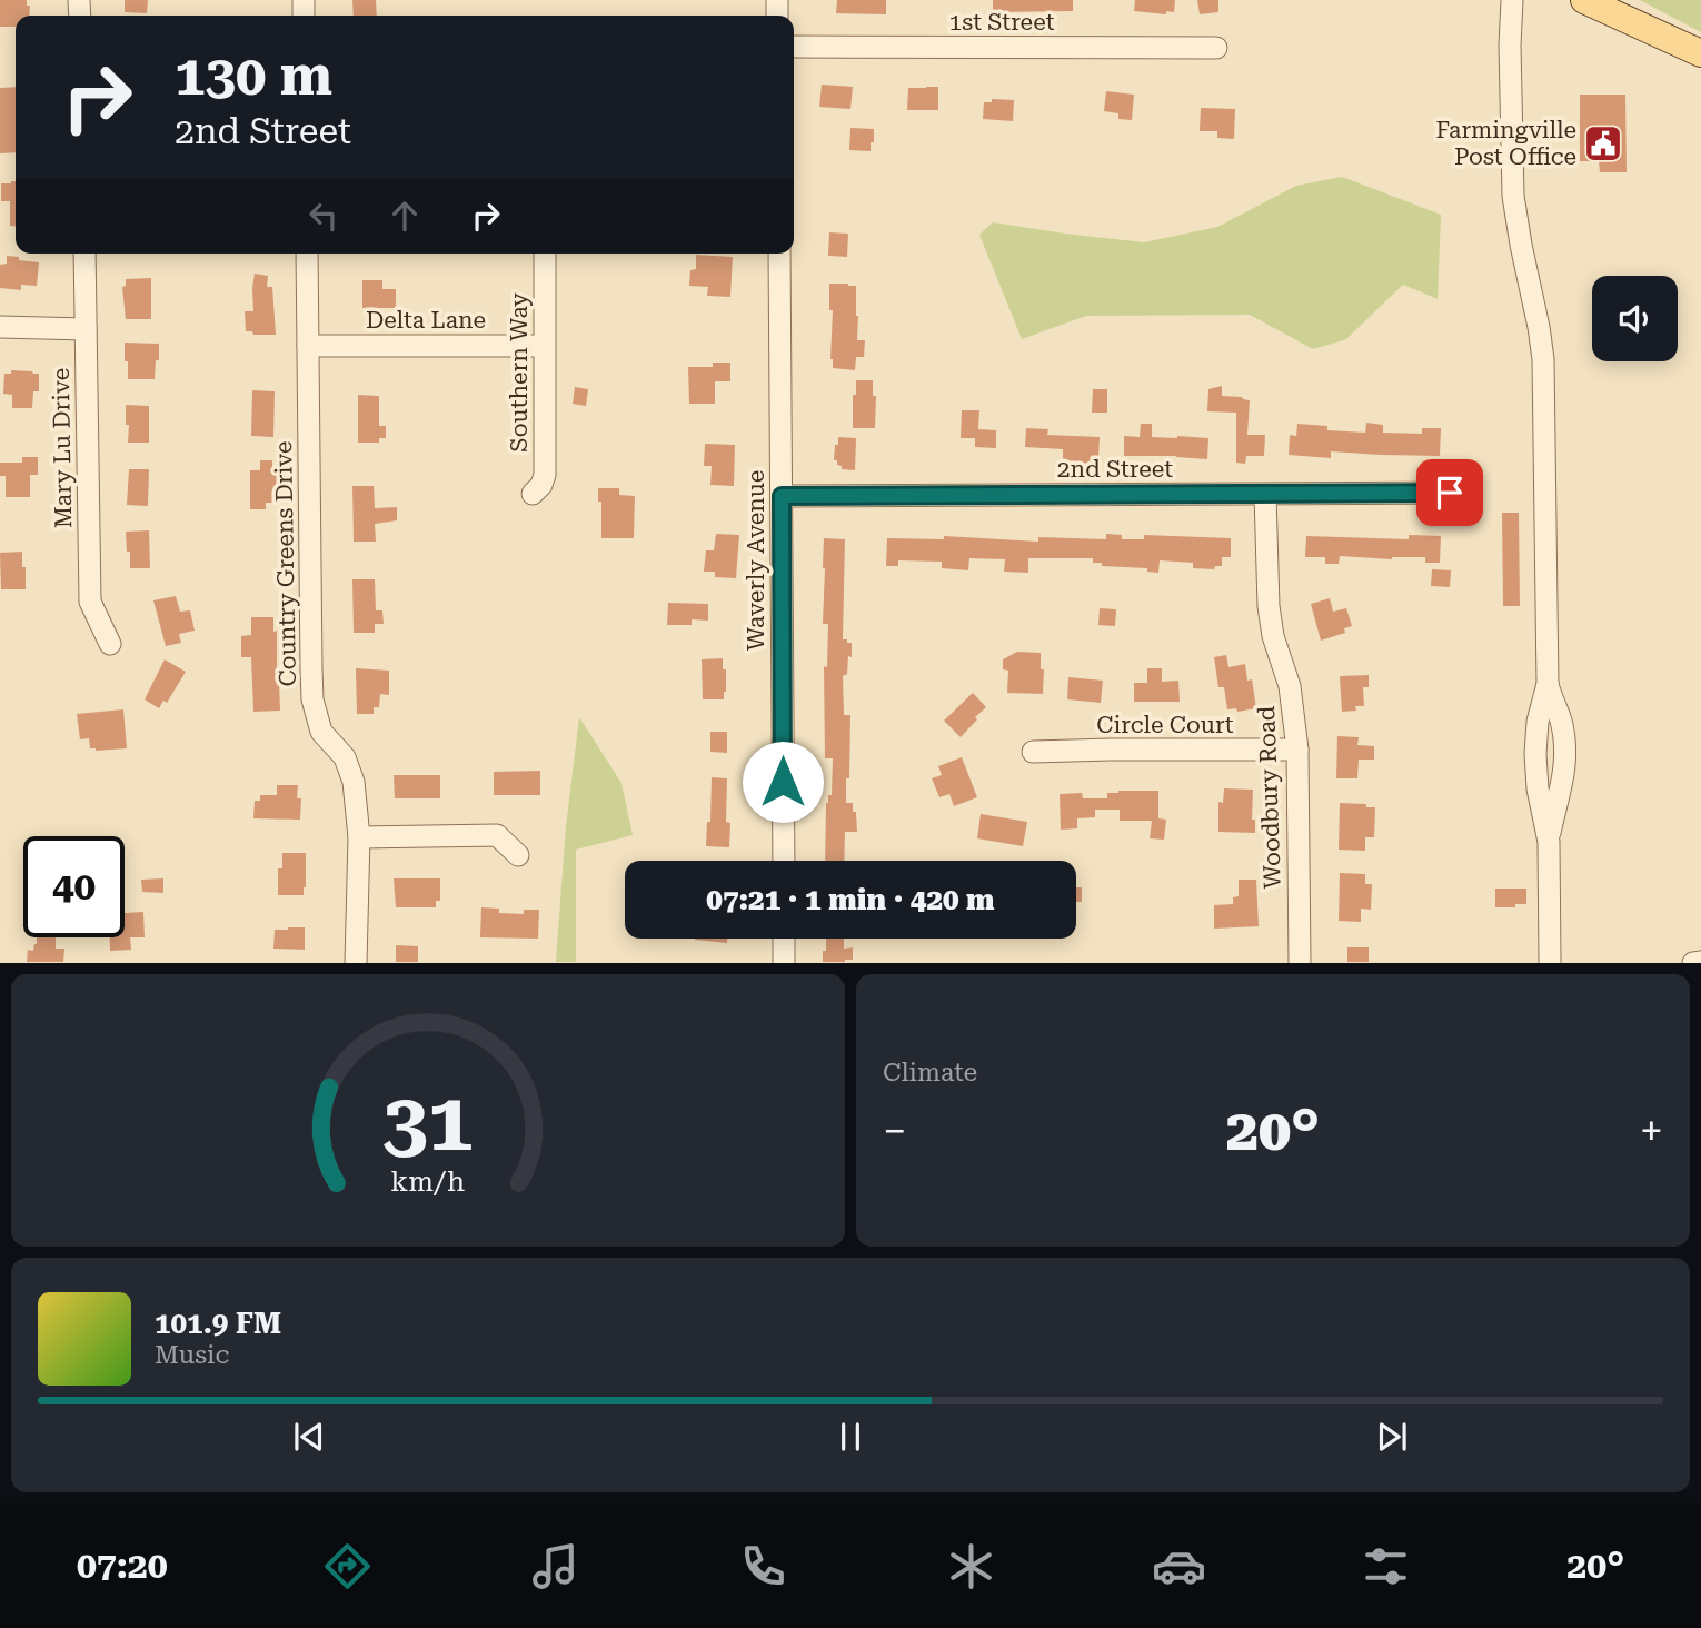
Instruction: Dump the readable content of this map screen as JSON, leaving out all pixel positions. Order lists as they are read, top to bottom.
{
  "streets": {
    "street": [
      "1st Street",
      "Delta Lane",
      "Southern Way",
      "Mary Lu Drive",
      "2nd Street",
      "Waverly Avenue",
      "Country Greens Drive",
      "Circle Court",
      "Woodbury Road"
    ]
  },
  "crossings": [
    ["Delta Lane", "Southern Way"],
    ["Delta Lane", "Country Greens Drive"],
    ["2nd Street", "Waverly Avenue"],
    ["2nd Street", "Woodbury Road"],
    ["Circle Court", "Woodbury Road"]
  ],
  "places": {
    "public building": ["Farmingville Post Office"]
  },
  "page": {
    "turn": ["130 m", "2nd Street"],
    "limit": "40",
    "trip": "07:21 · 1 min · 420 m",
    "tile": "Climate",
    "heat": ["−", "20°", "+"],
    "song": ["101.9 FM", "Music"],
    "tabs": ["07:20", "20°"],
    "gauge": ["31", "km/h"]
  }
}
